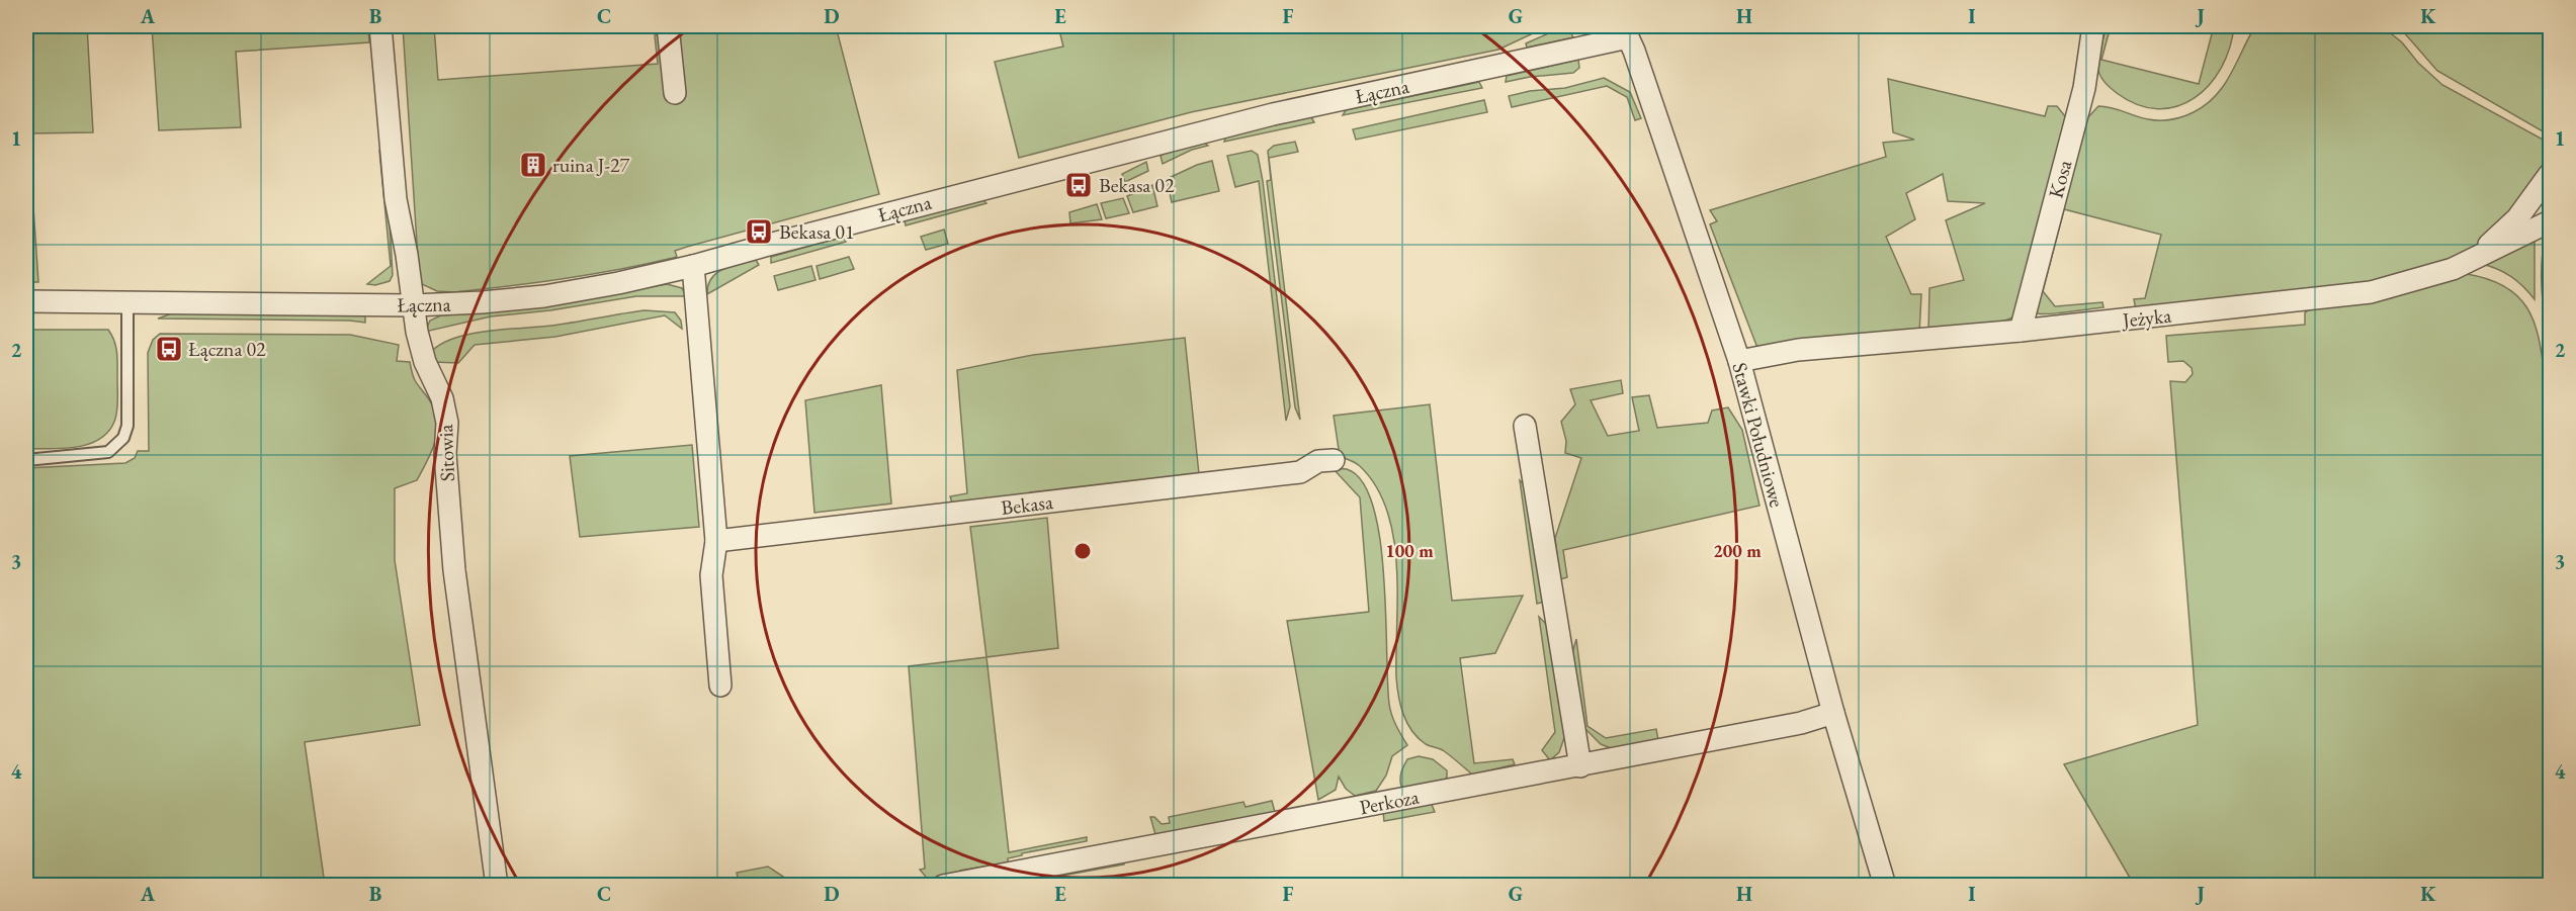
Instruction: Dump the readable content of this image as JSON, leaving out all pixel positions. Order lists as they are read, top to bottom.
{
  "streets": {
    "street": [
      "Łączna",
      "Kosa",
      "Jeżyka",
      "Stawki Południowe",
      "Sitowia",
      "Bekasa",
      "Perkoza"
    ]
  },
  "crossings": [
    ["Łączna", "Stawki Południowe"],
    ["Łączna", "Sitowia"],
    ["Kosa", "Jeżyka"],
    ["Jeżyka", "Stawki Południowe"],
    ["Stawki Południowe", "Perkoza"]
  ],
  "places": {
    "building": ["ruina J-27"],
    "bus stop": ["Bekasa 02", "Bekasa 01", "Łączna 02"]
  },
  "grid": {
    "columns": [
      "A",
      "B",
      "C",
      "D",
      "E",
      "F",
      "G",
      "H",
      "I",
      "J",
      "K"
    ],
    "rows": [
      "1",
      "2",
      "3",
      "4"
    ]
  },
  "rings": ["100 m", "200 m"]
}
